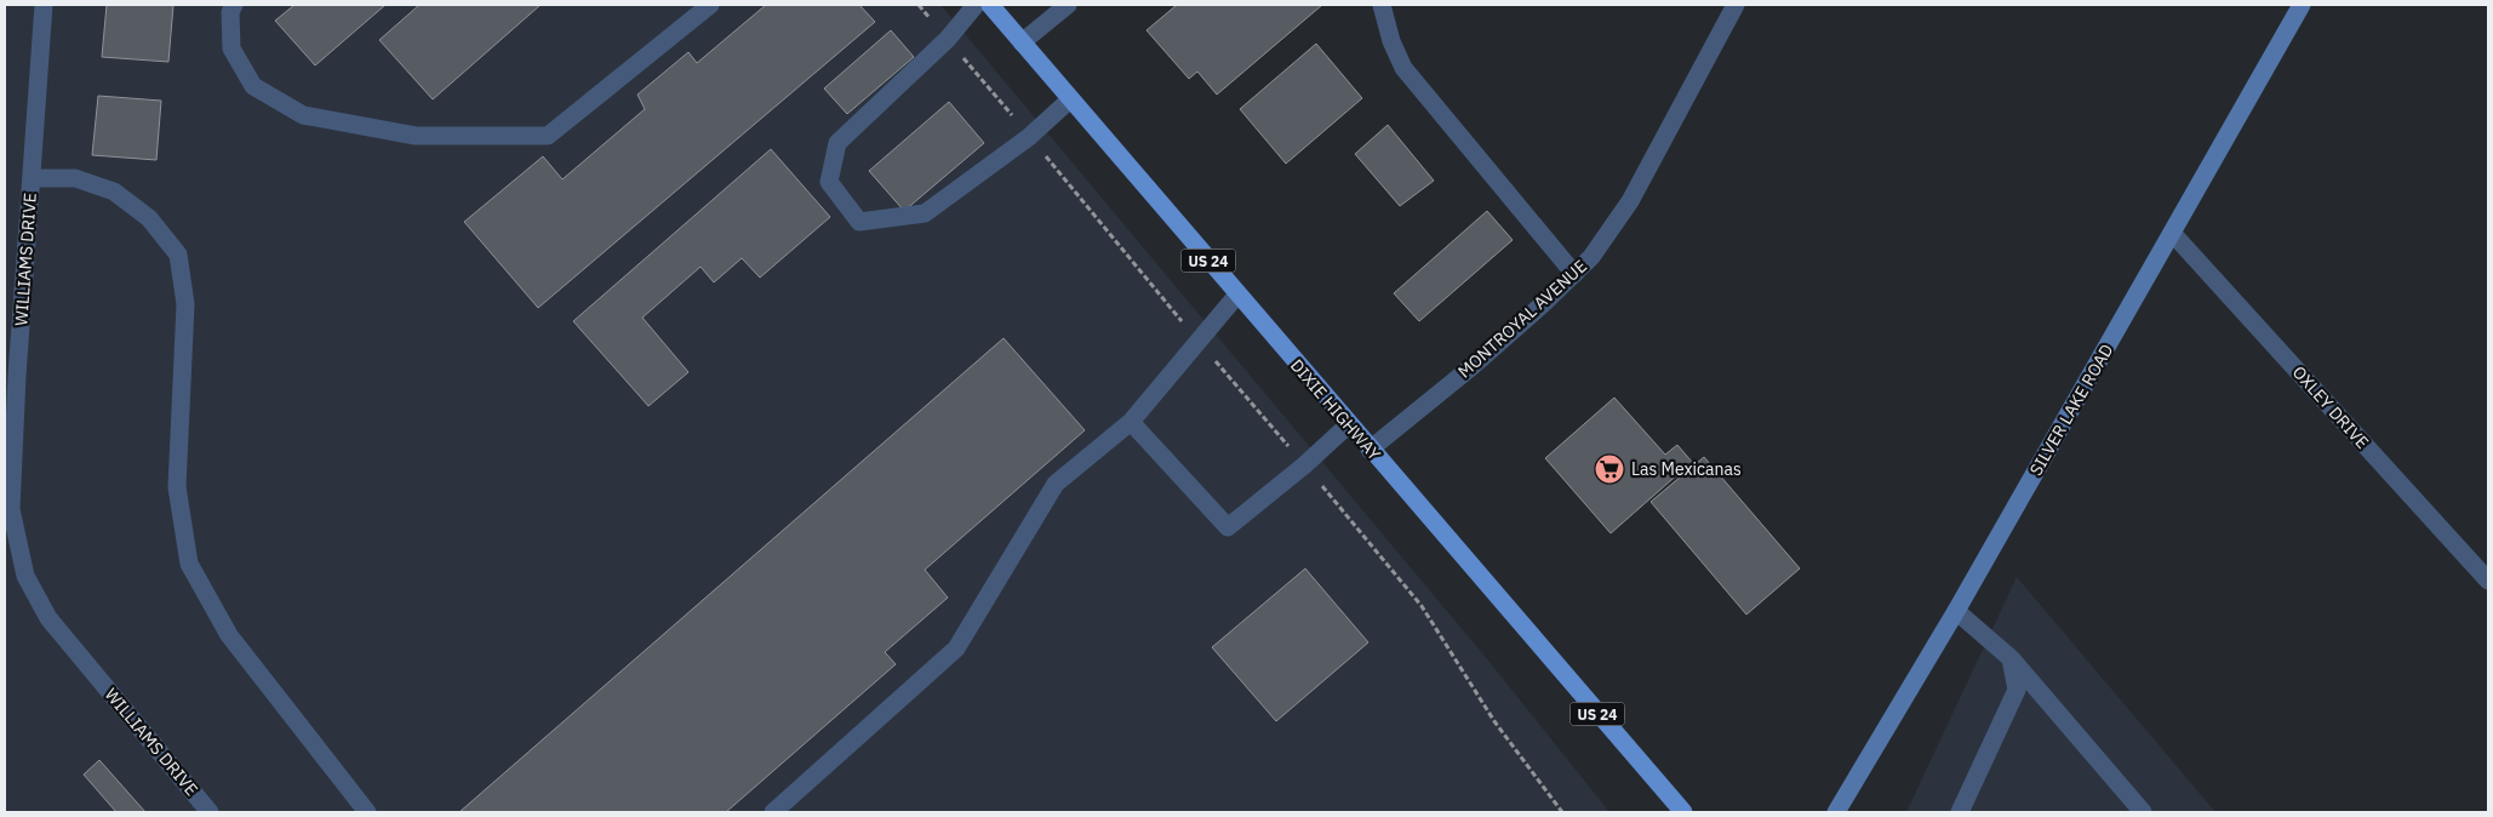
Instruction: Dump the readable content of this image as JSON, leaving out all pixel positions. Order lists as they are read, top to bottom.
{
  "streets": {
    "main road": ["US 24", "DIXIE HIGHWAY"],
    "street": [
      "WILLIAMS DRIVE",
      "MONTROYAL AVENUE",
      "OXLEY DRIVE",
      "SILVER LAKE ROAD"
    ]
  },
  "crossings": [
    ["MONTROYAL AVENUE", "DIXIE HIGHWAY"],
    ["OXLEY DRIVE", "SILVER LAKE ROAD"]
  ],
  "places": {
    "supermarket": ["Las Mexicanas"]
  }
}
